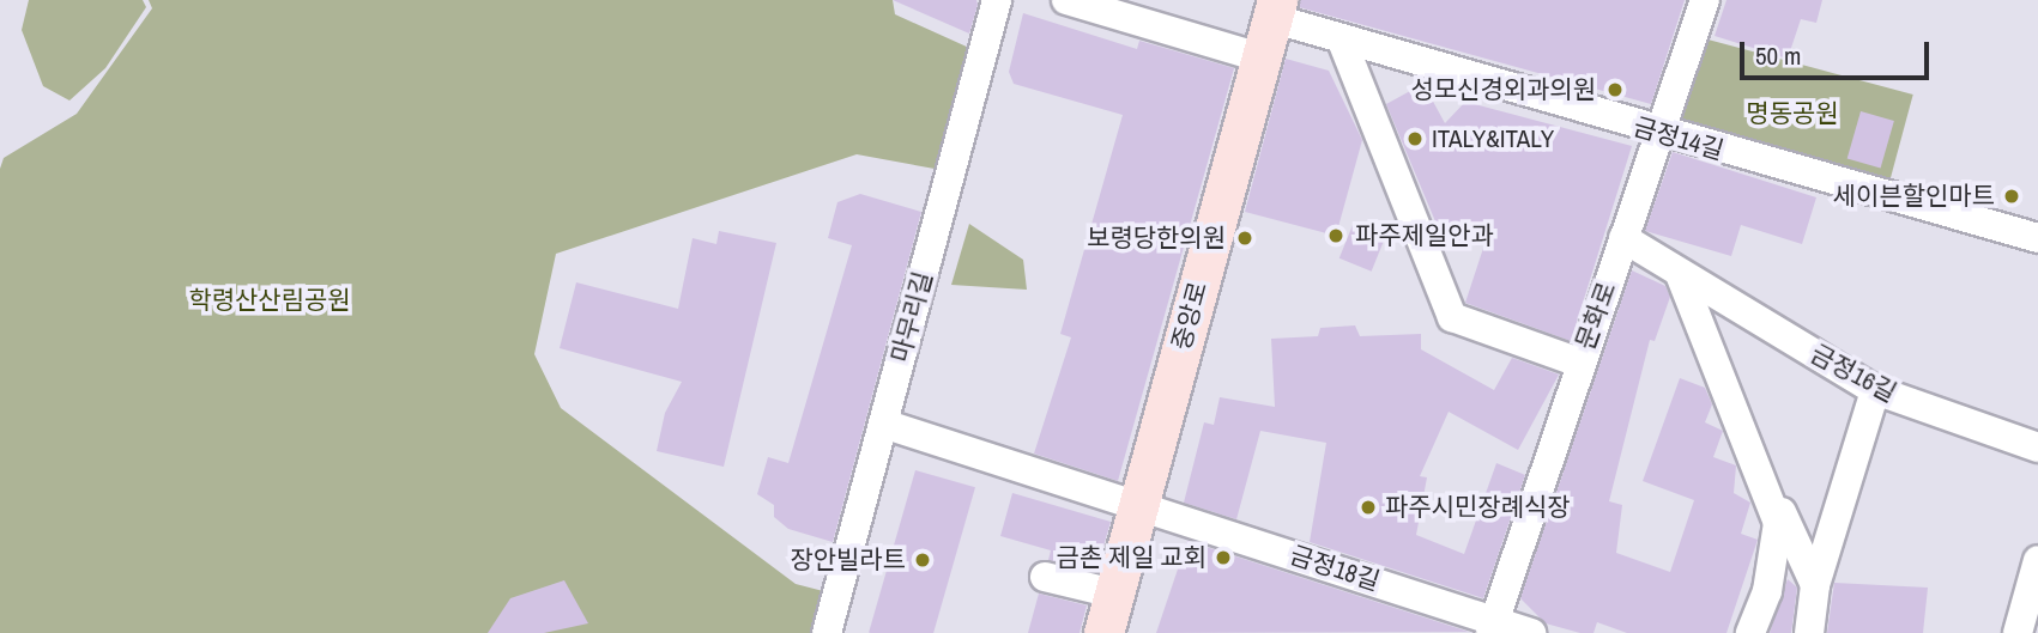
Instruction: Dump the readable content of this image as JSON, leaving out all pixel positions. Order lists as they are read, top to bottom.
{
  "streets": {
    "main road": ["중앙로"],
    "street": [
      "금정14길",
      "문화로",
      "마무리길",
      "금정16길",
      "금정18길"
    ]
  },
  "crossings": [
    ["금정14길", "중앙로"],
    ["금정14길", "문화로"],
    ["중앙로", "금정18길"],
    ["문화로", "금정16길"],
    ["문화로", "금정18길"],
    ["마무리길", "금정18길"]
  ],
  "parks": ["명동공원", "학령산산림공원"],
  "places": [
    "성모신경외과의원",
    "ITALY&ITALY",
    "세이븐할인마트",
    "파주제일안과",
    "보령당한의원",
    "파주시민장례식장",
    "금촌 제일 교회",
    "장안빌라트"
  ],
  "scale_bar": "50 m"
}
